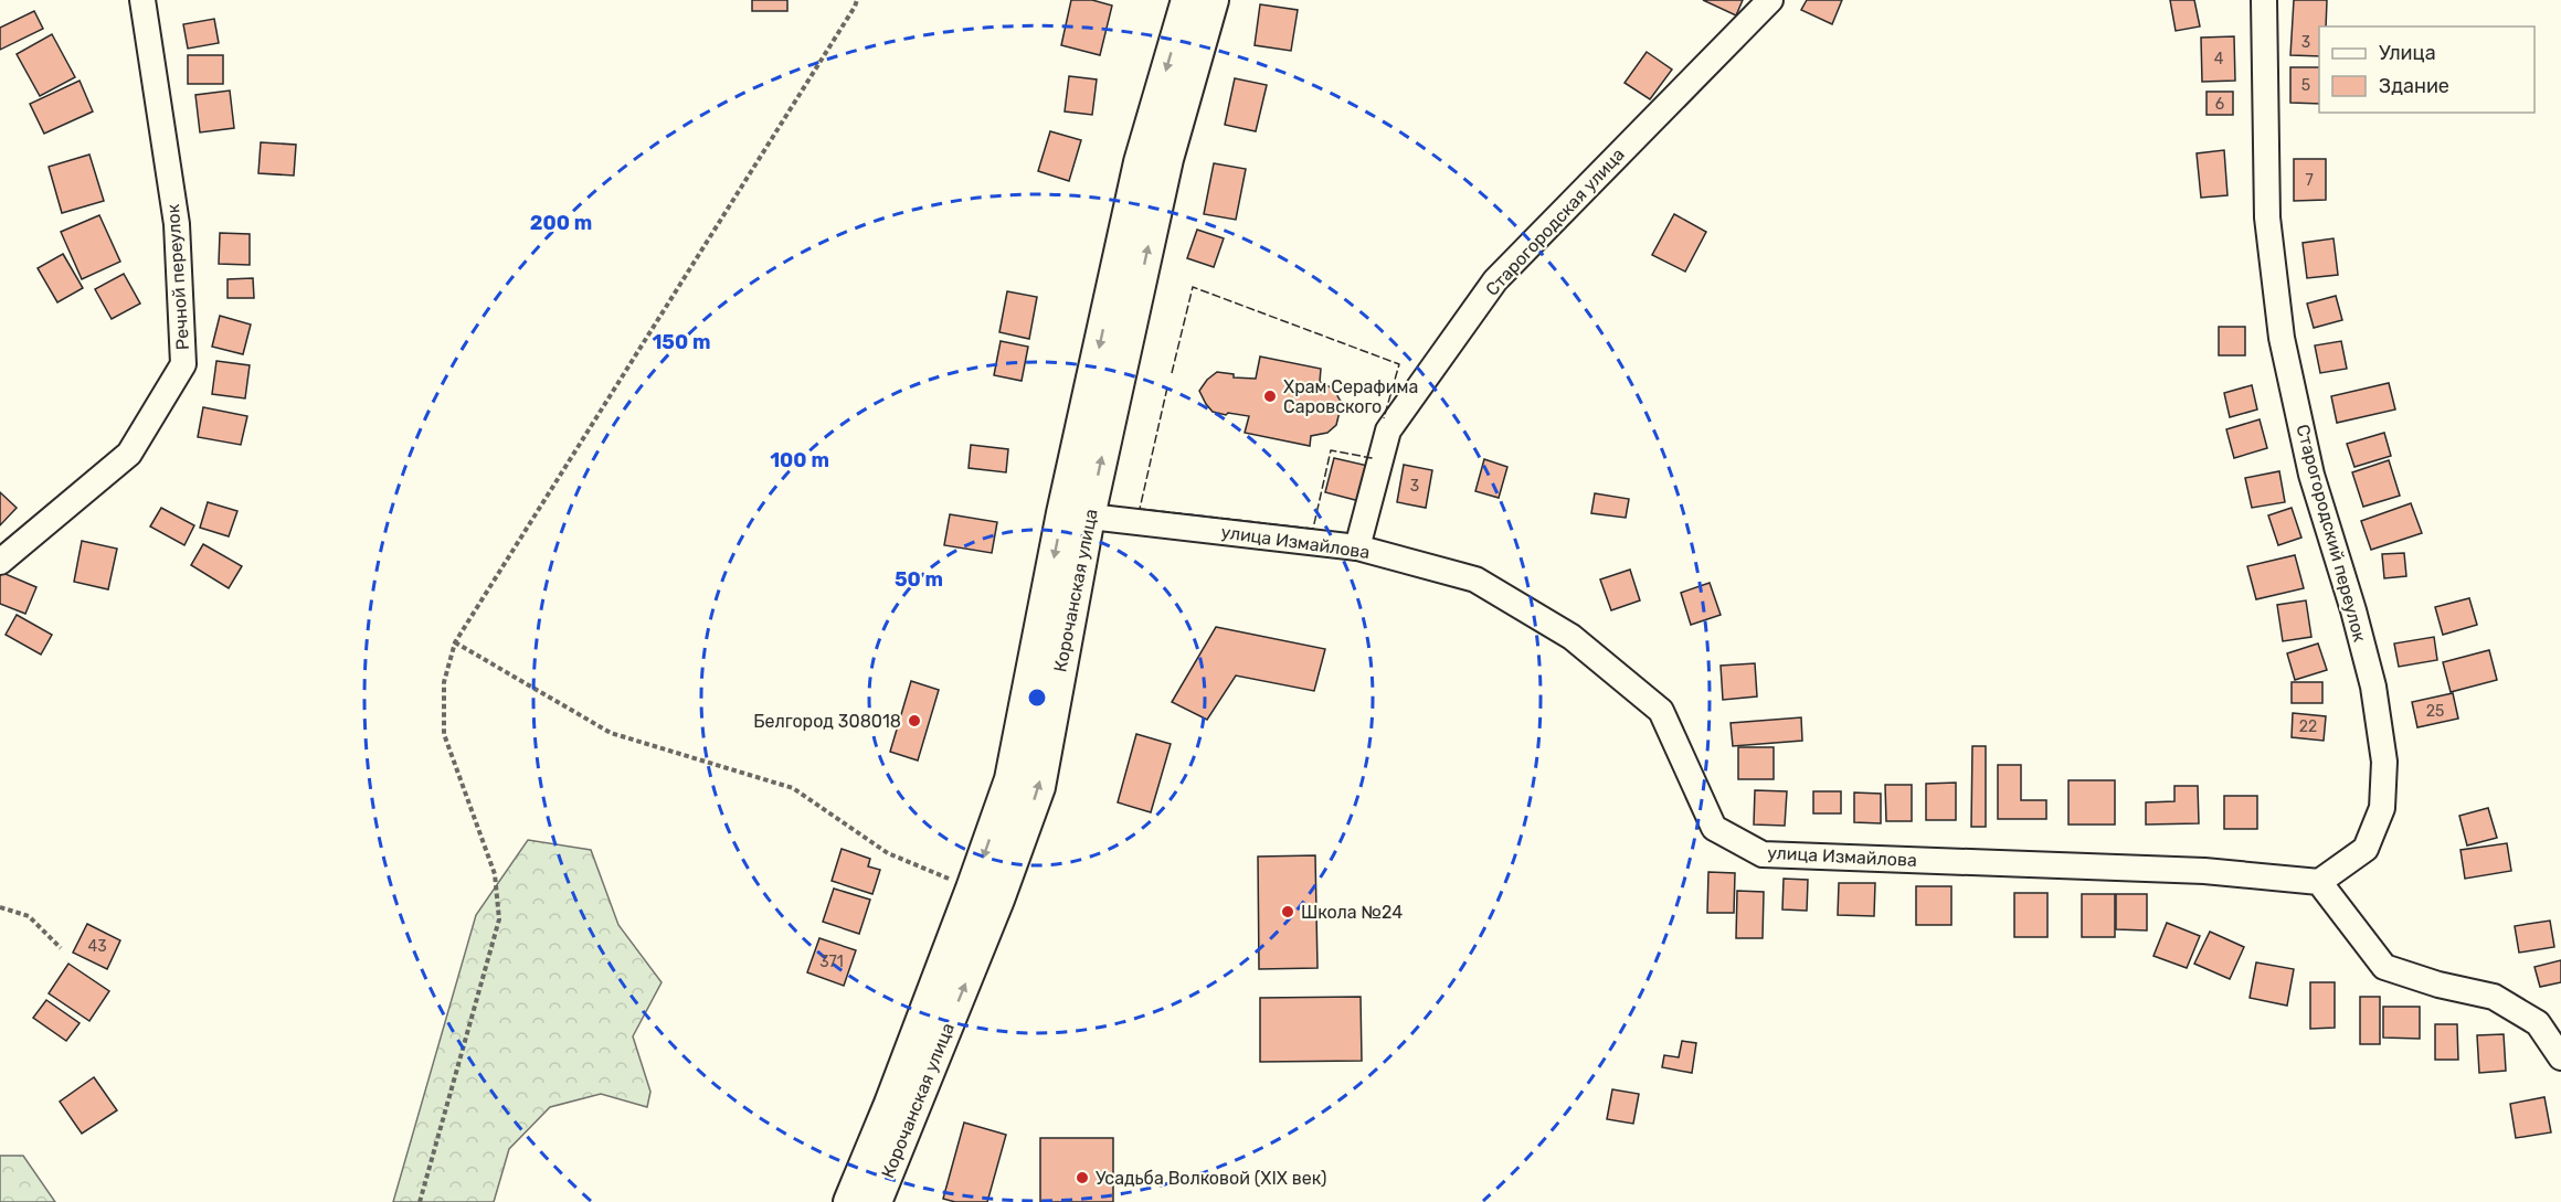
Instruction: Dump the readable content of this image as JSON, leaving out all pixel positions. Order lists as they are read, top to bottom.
{
  "streets": {
    "main road": ["Корочанская улица"],
    "street": [
      "Старогородская улица",
      "Речной переулок",
      "Старогородский переулок",
      "улица Измайлова"
    ]
  },
  "crossings": [
    ["Старогородская улица", "улица Измайлова"],
    ["Старогородский переулок", "улица Измайлова"],
    ["улица Измайлова", "Корочанская улица"]
  ],
  "places": [
    "Храм Серафима Саровского",
    "Белгород 308018",
    "Школа №24",
    "Усадьба Волковой (XIX век)"
  ],
  "house_numbers": [
    "3",
    "4",
    "5",
    "6",
    "7",
    "3",
    "25",
    "22",
    "43",
    "371"
  ],
  "legend": ["Улица", "Здание"],
  "rings": [
    "200 m",
    "150 m",
    "100 m",
    "50 m"
  ]
}
